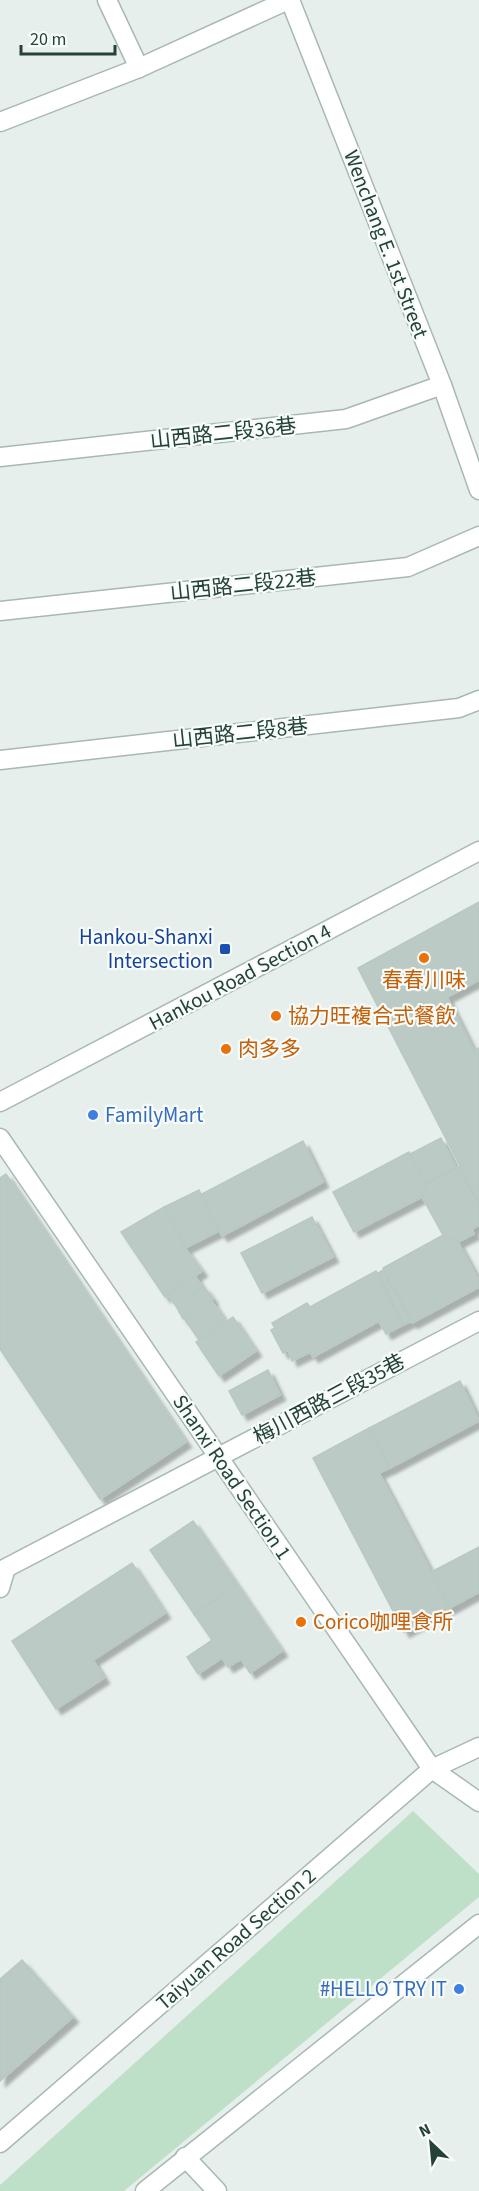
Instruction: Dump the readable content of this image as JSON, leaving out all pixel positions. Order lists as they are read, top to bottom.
{
  "streets": {
    "street": [
      "Wenchang E. 1st Street",
      "山西路二段36巷",
      "山西路二段22巷",
      "山西路二段8巷",
      "Hankou Road Section 4",
      "梅川西路三段35巷",
      "Shanxi Road Section 1",
      "Taiyuan Road Section 2"
    ]
  },
  "crossings": [
    ["Wenchang E. 1st Street", "山西路二段36巷"],
    ["梅川西路三段35巷", "Shanxi Road Section 1"],
    ["Shanxi Road Section 1", "Taiyuan Road Section 2"]
  ],
  "places": {
    "transit": ["Hankou-Shanxi Intersection"],
    "other": [
      "春春川味",
      "協力旺複合式餐飲",
      "肉多多",
      "FamilyMart",
      "Corico咖哩食所",
      "#HELLO TRY IT"
    ]
  },
  "scale_bar": "20 m",
  "north": "top left"
}
